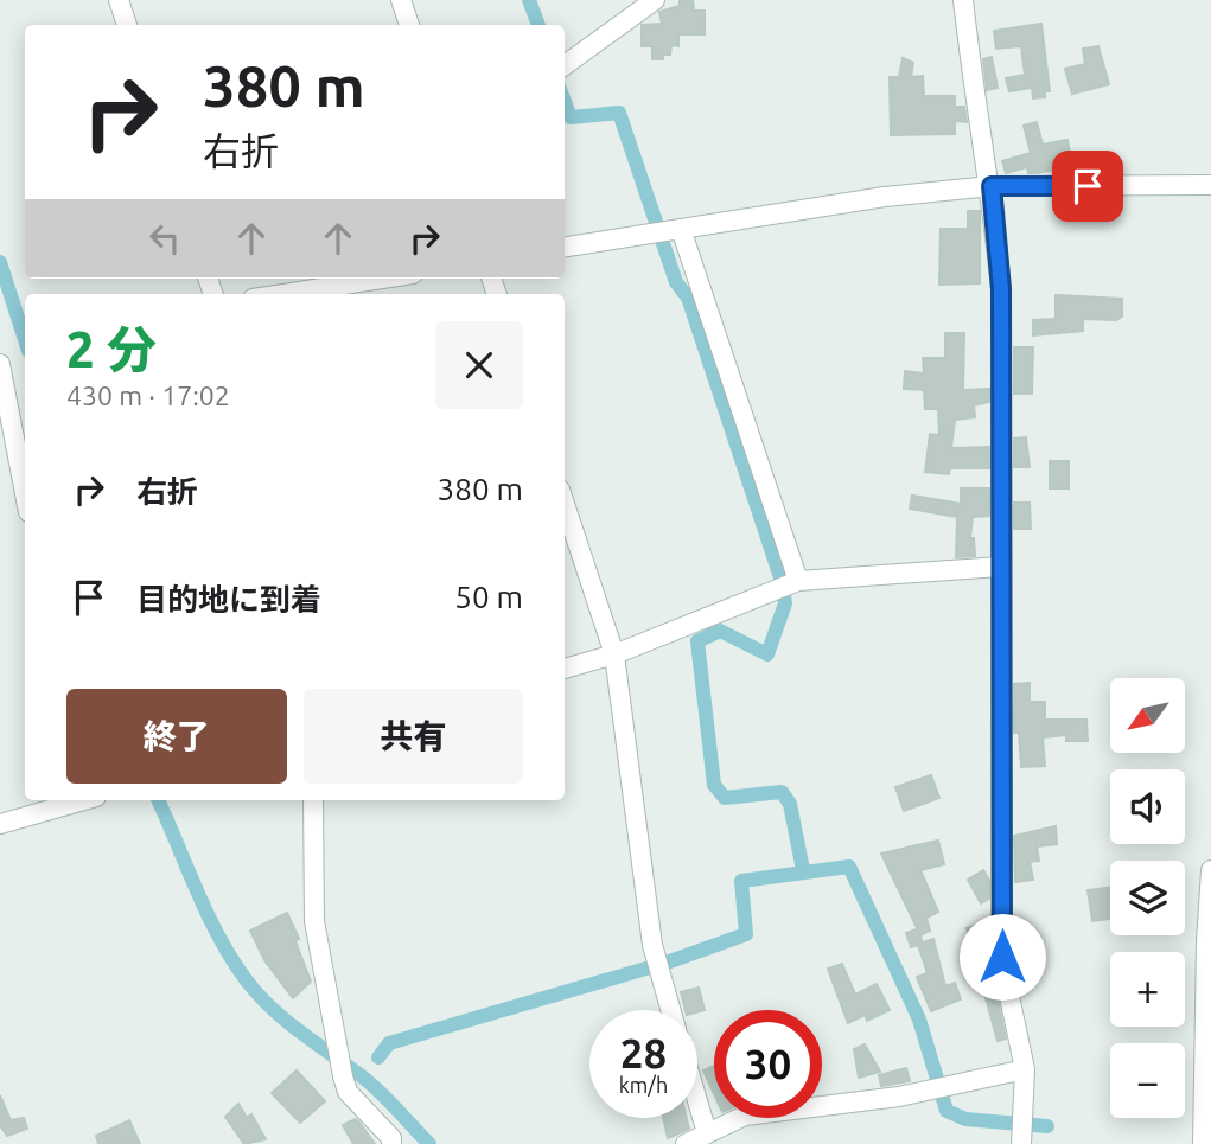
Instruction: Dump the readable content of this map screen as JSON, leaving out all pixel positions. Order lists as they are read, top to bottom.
{
  "north": "bottom left",
  "page": {
    "turn": ["380 m", "右折"],
    "heading": ["2 分", "430 m · 17:02"],
    "list": [
      {
        "name": "右折",
        "value": "380 m"
      },
      {
        "name": "目的地に到着",
        "value": "50 m"
      }
    ],
    "buttons": ["終了", "共有"],
    "map_buttons": ["+", "−"],
    "speed": "28 km/h",
    "limit": "30"
  }
}
